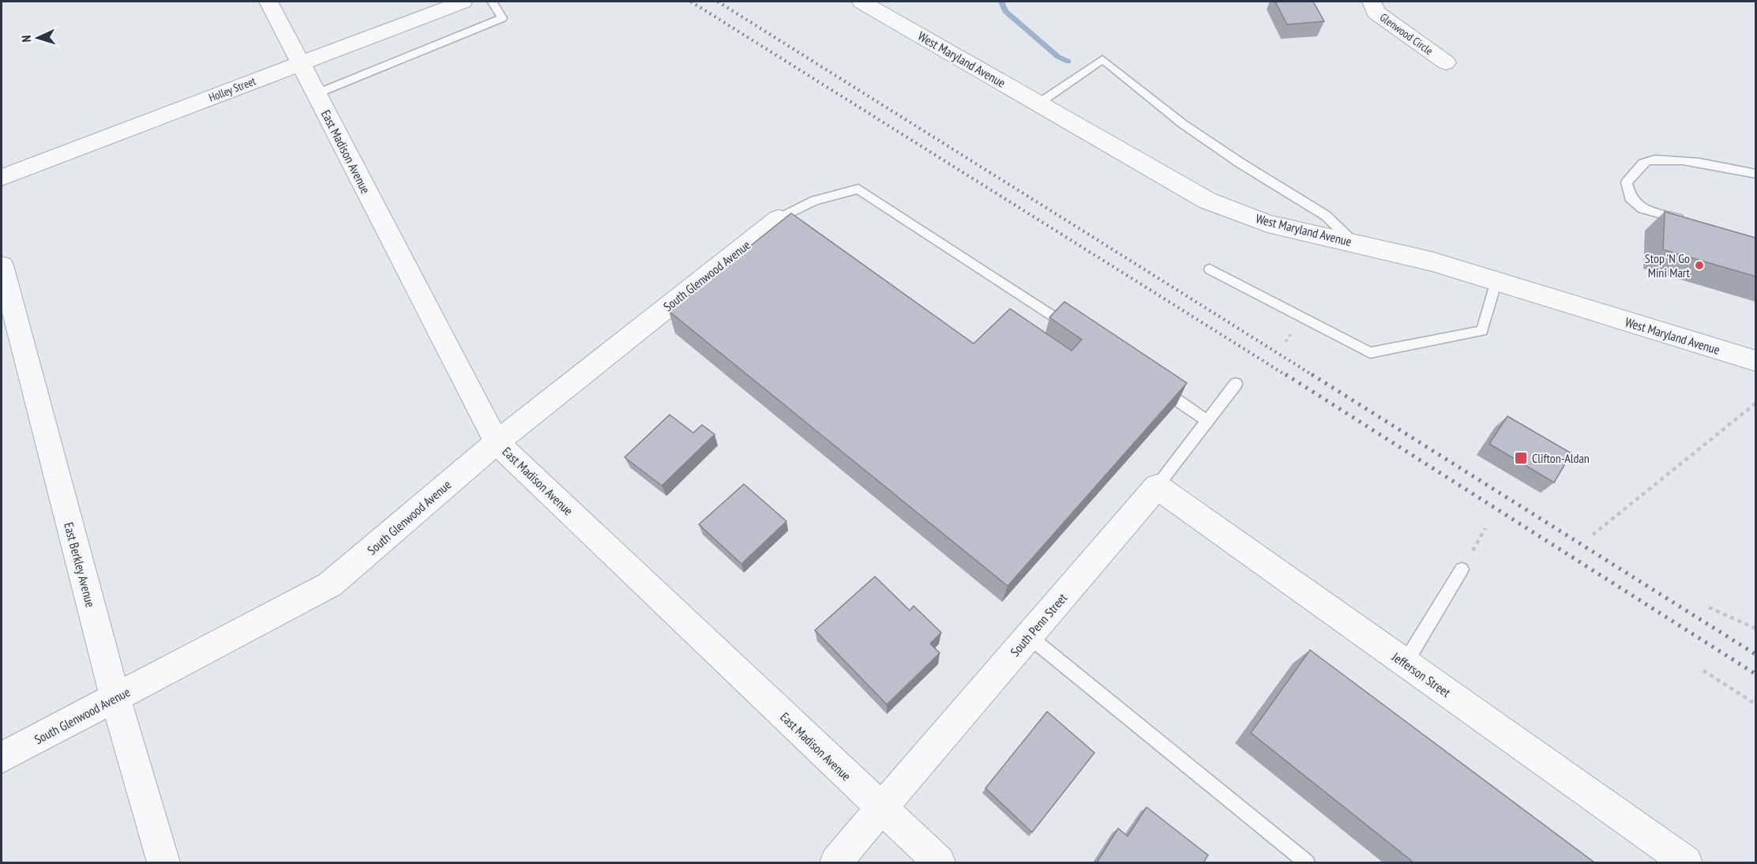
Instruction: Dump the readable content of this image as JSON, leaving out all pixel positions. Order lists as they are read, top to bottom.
{
  "streets": {
    "street": [
      "Glenwood Circle",
      "West Maryland Avenue",
      "Holley Street",
      "East Madison Avenue",
      "South Glenwood Avenue",
      "East Berkley Avenue",
      "South Penn Street",
      "Jefferson Street"
    ]
  },
  "crossings": [
    ["Holley Street", "East Madison Avenue"],
    ["East Madison Avenue", "South Glenwood Avenue"],
    ["East Madison Avenue", "South Penn Street"],
    ["South Glenwood Avenue", "East Berkley Avenue"],
    ["South Penn Street", "Jefferson Street"]
  ],
  "places": {
    "other": ["Stop 'N Go Mini Mart"],
    "transit": ["Clifton-Aldan"]
  },
  "north": "left"
}
